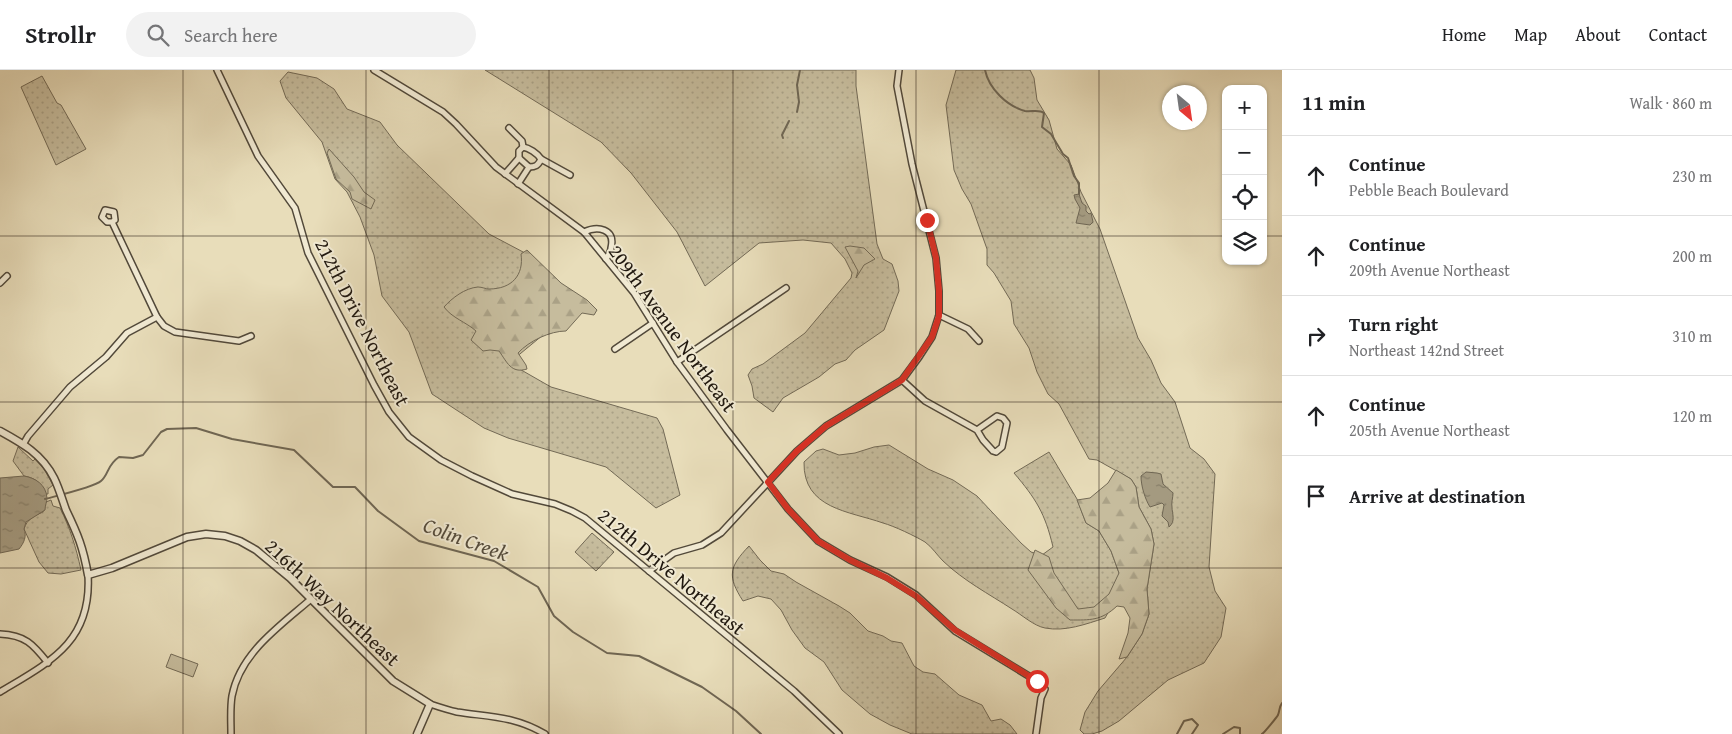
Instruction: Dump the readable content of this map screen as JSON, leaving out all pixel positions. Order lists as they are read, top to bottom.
{
  "streets": {
    "street": ["212th Drive Northeast", "209th Avenue Northeast", "216th Way Northeast"]
  },
  "water": ["Colin Creek"],
  "north": "bottom right",
  "page": {
    "header": "Strollr",
    "search": "Search here",
    "nav": [
      "Home",
      "Map",
      "About",
      "Contact"
    ],
    "heading": ["11 min", "Walk · 860 m"],
    "map_buttons": ["+", "−"],
    "list": [
      ["Continue", "Pebble Beach Boulevard", "230 m"],
      ["Continue", "209th Avenue Northeast", "200 m"],
      ["Turn right", "Northeast 142nd Street", "310 m"],
      ["Continue", "205th Avenue Northeast", "120 m"],
      "Arrive at destination"
    ]
  }
}
